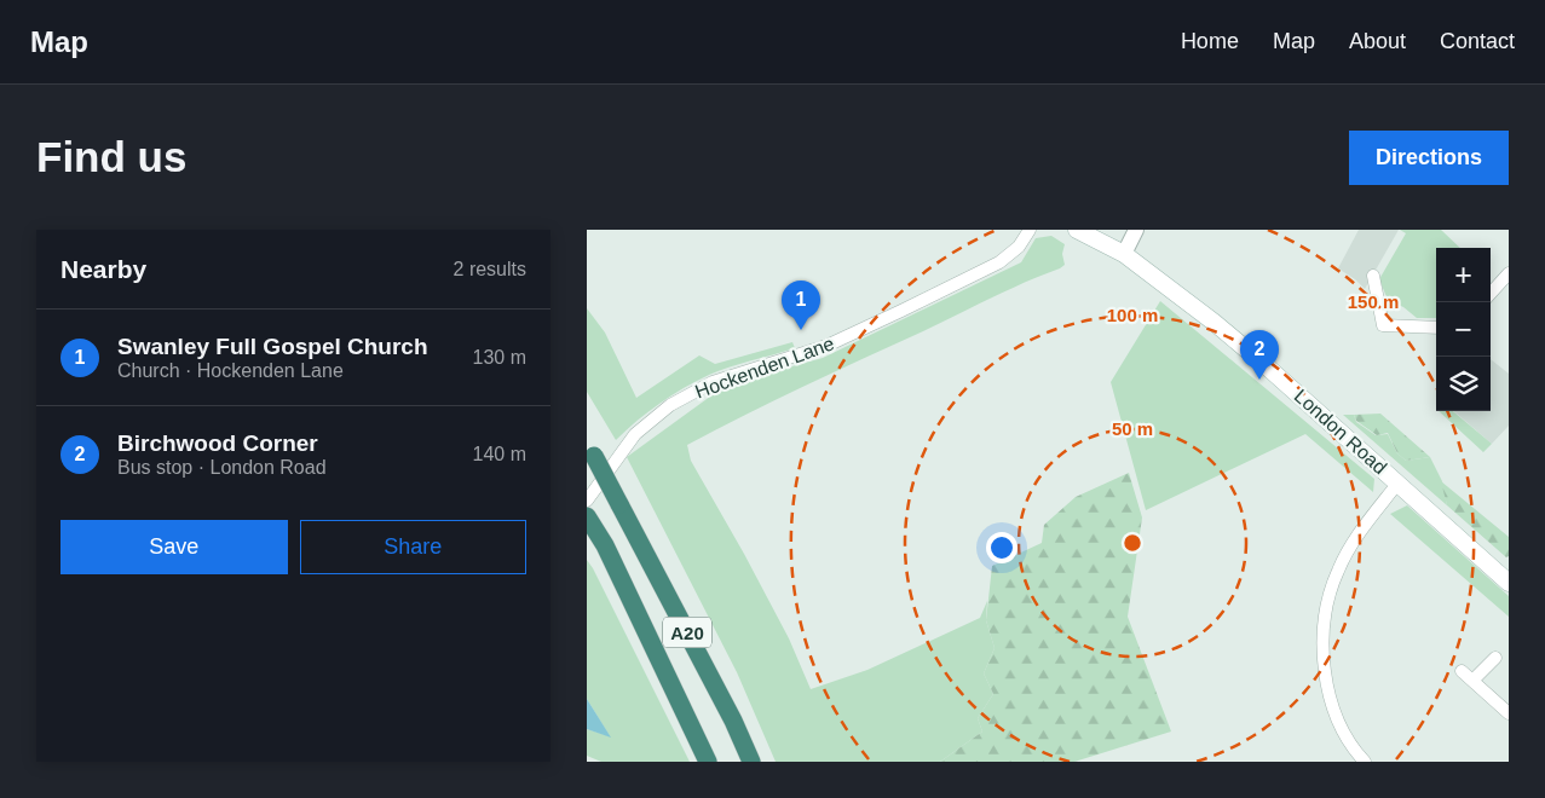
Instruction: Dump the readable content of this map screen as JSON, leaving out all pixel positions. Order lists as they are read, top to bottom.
{
  "streets": {
    "highway": ["A20"],
    "main road": ["London Road"],
    "street": ["Hockenden Lane"]
  },
  "page": {
    "header": "Map",
    "nav": [
      "Home",
      "Map",
      "About",
      "Contact"
    ],
    "buttons": [
      "Directions",
      ["Save", "Share"]
    ],
    "title": "Find us",
    "heading": ["Nearby", "2 results"],
    "map_buttons": ["+", "−"],
    "pins": ["1", "2"],
    "list": [
      {
        "mark": "1",
        "name": "Swanley Full Gospel Church",
        "note": "Church · Hockenden Lane",
        "value": "130 m"
      },
      {
        "mark": "2",
        "name": "Birchwood Corner",
        "note": "Bus stop · London Road",
        "value": "140 m"
      }
    ]
  },
  "rings": ["150 m", "100 m", "50 m"]
}
